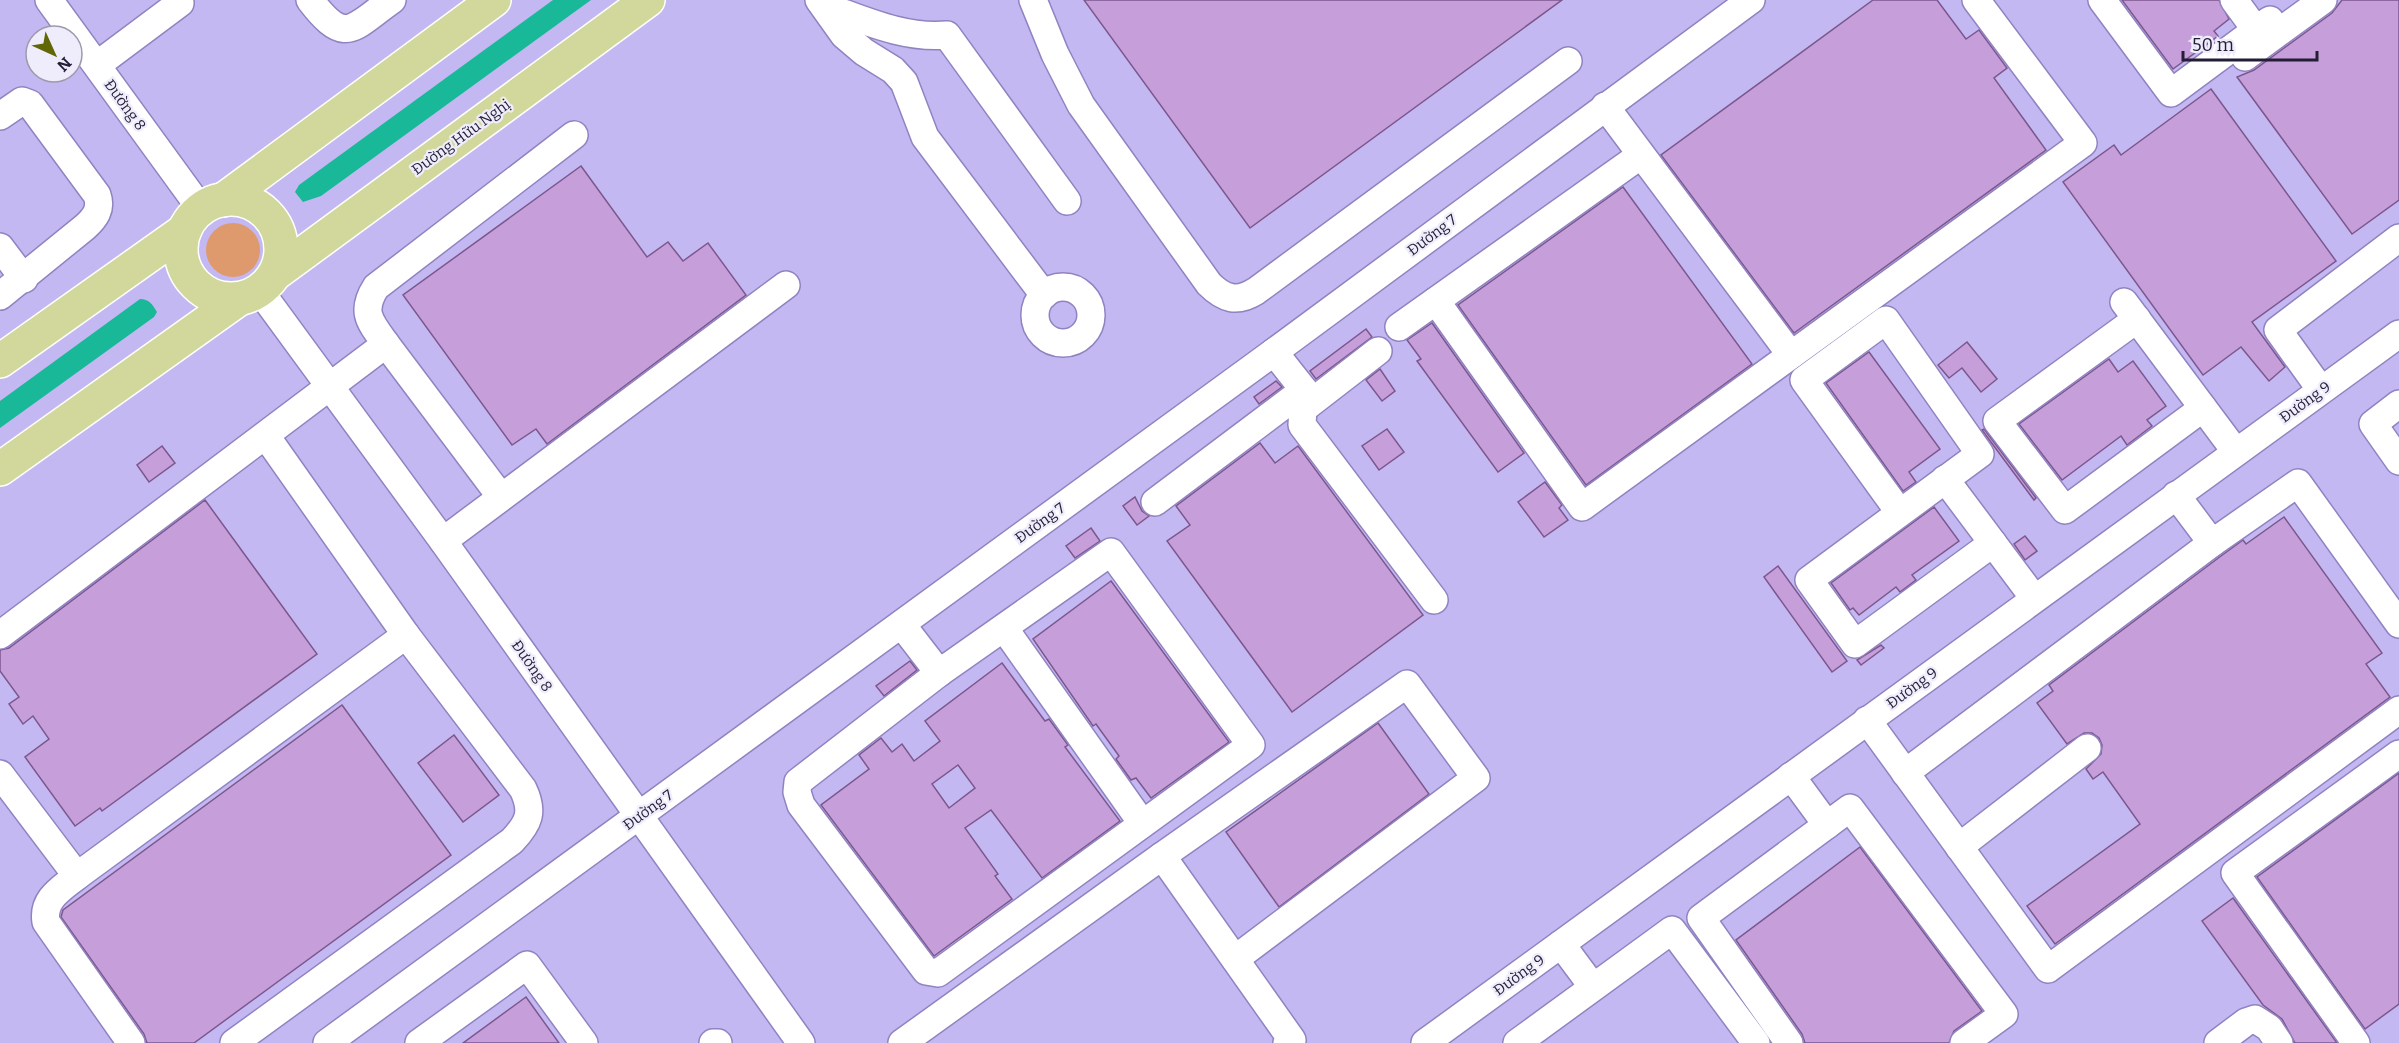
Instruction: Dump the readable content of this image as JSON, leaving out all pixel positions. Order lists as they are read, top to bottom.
{
  "streets": {
    "main road": ["Đường Hữu Nghị"],
    "street": ["Đường 8", "Đường 7", "Đường 9"]
  },
  "crossings": [
    ["Đường 8", "Đường Hữu Nghị"],
    ["Đường 8", "Đường 7"]
  ],
  "scale_bar": "50 m",
  "north": "bottom right"
}
